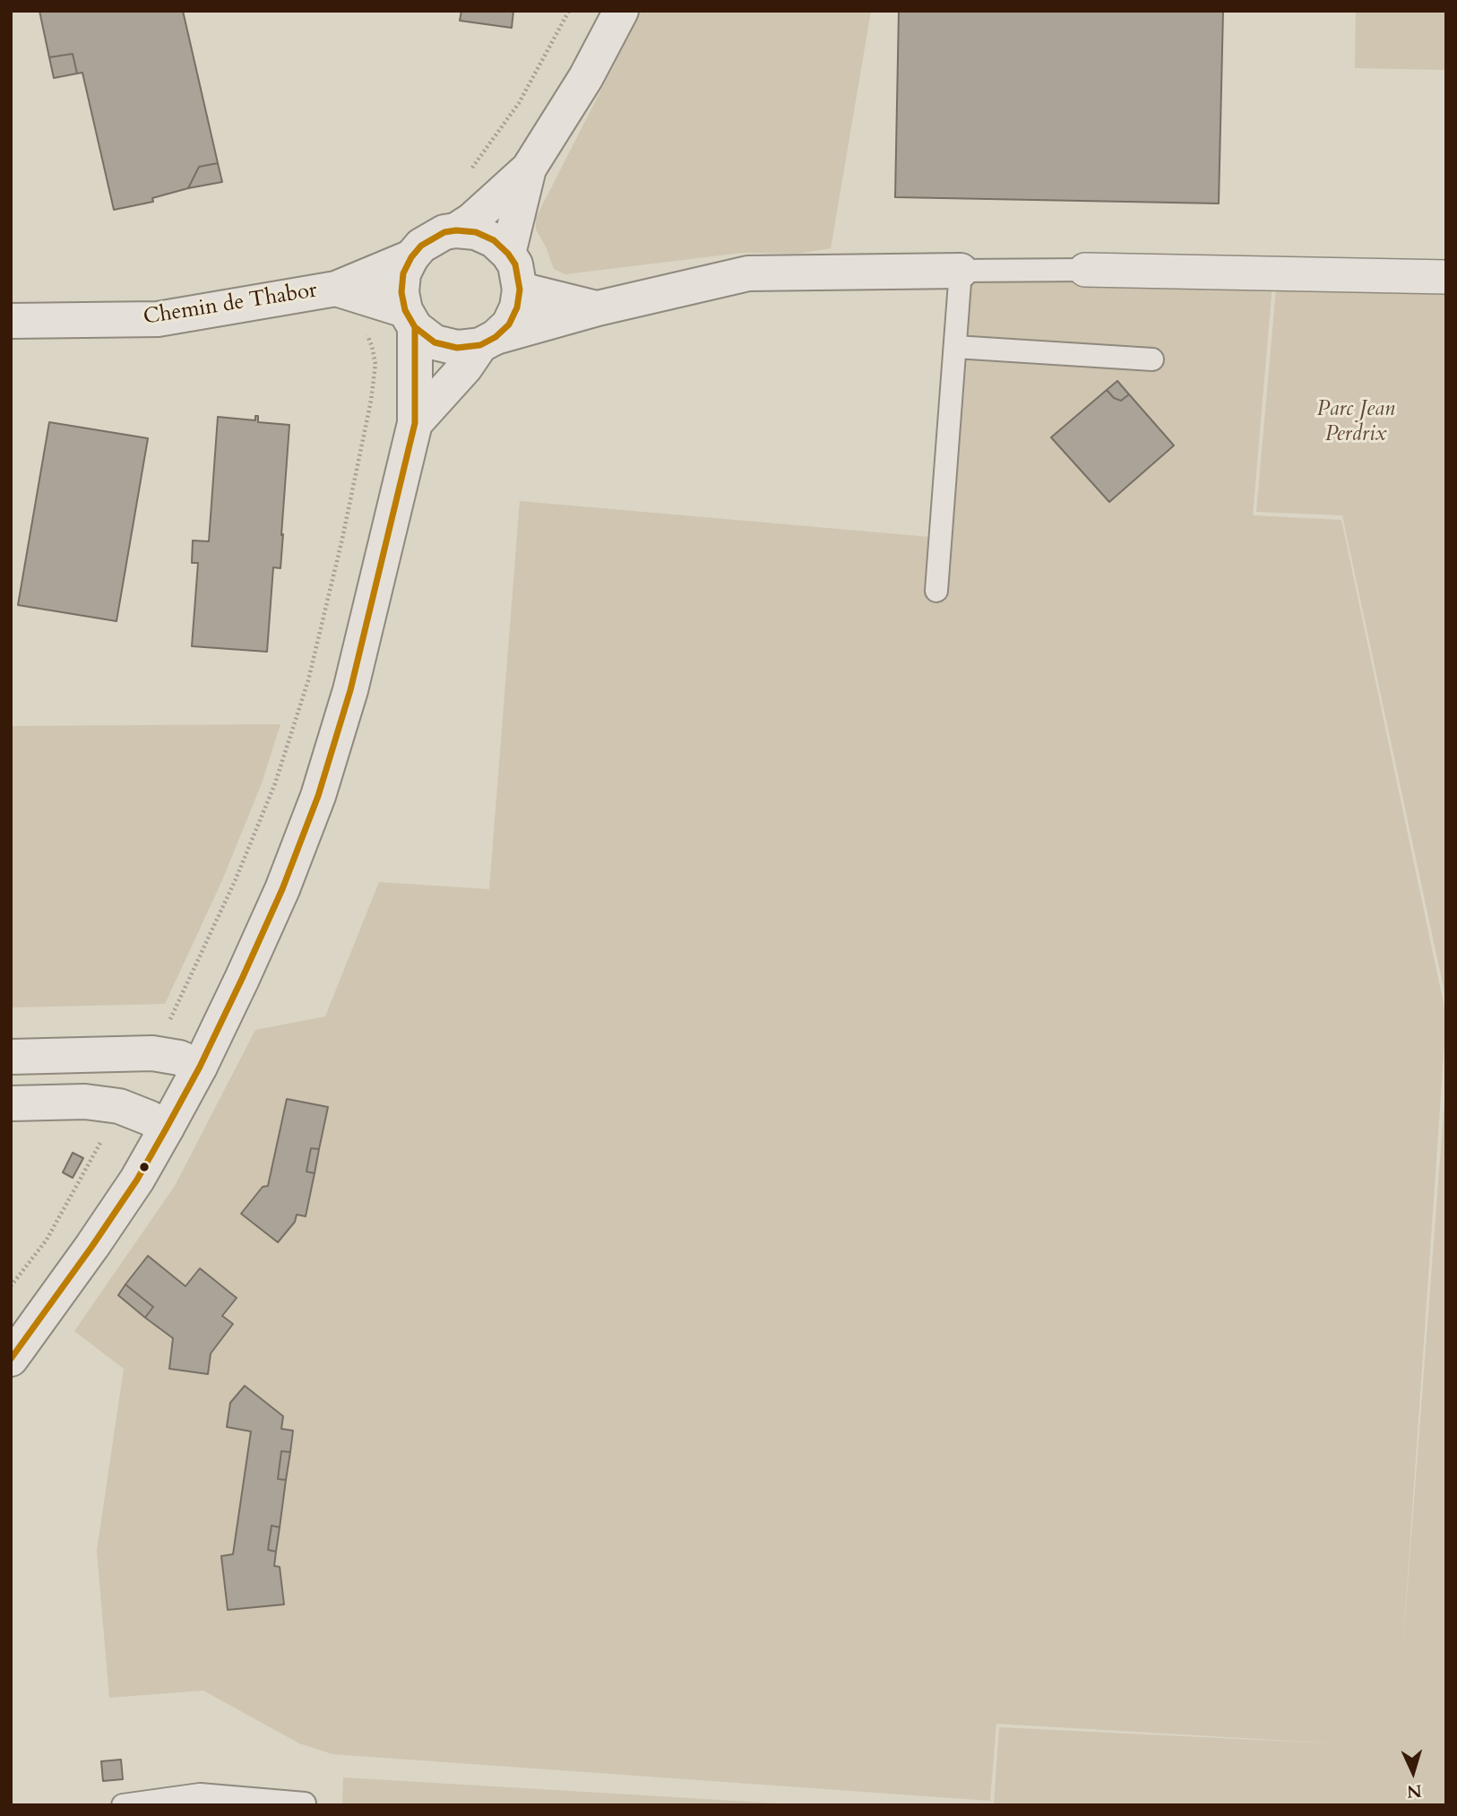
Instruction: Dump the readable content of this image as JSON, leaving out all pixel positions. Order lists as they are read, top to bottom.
{
  "streets": {
    "street": ["Chemin de Thabor"]
  },
  "parks": ["Parc Jean Perdrix"],
  "north": "bottom"
}
